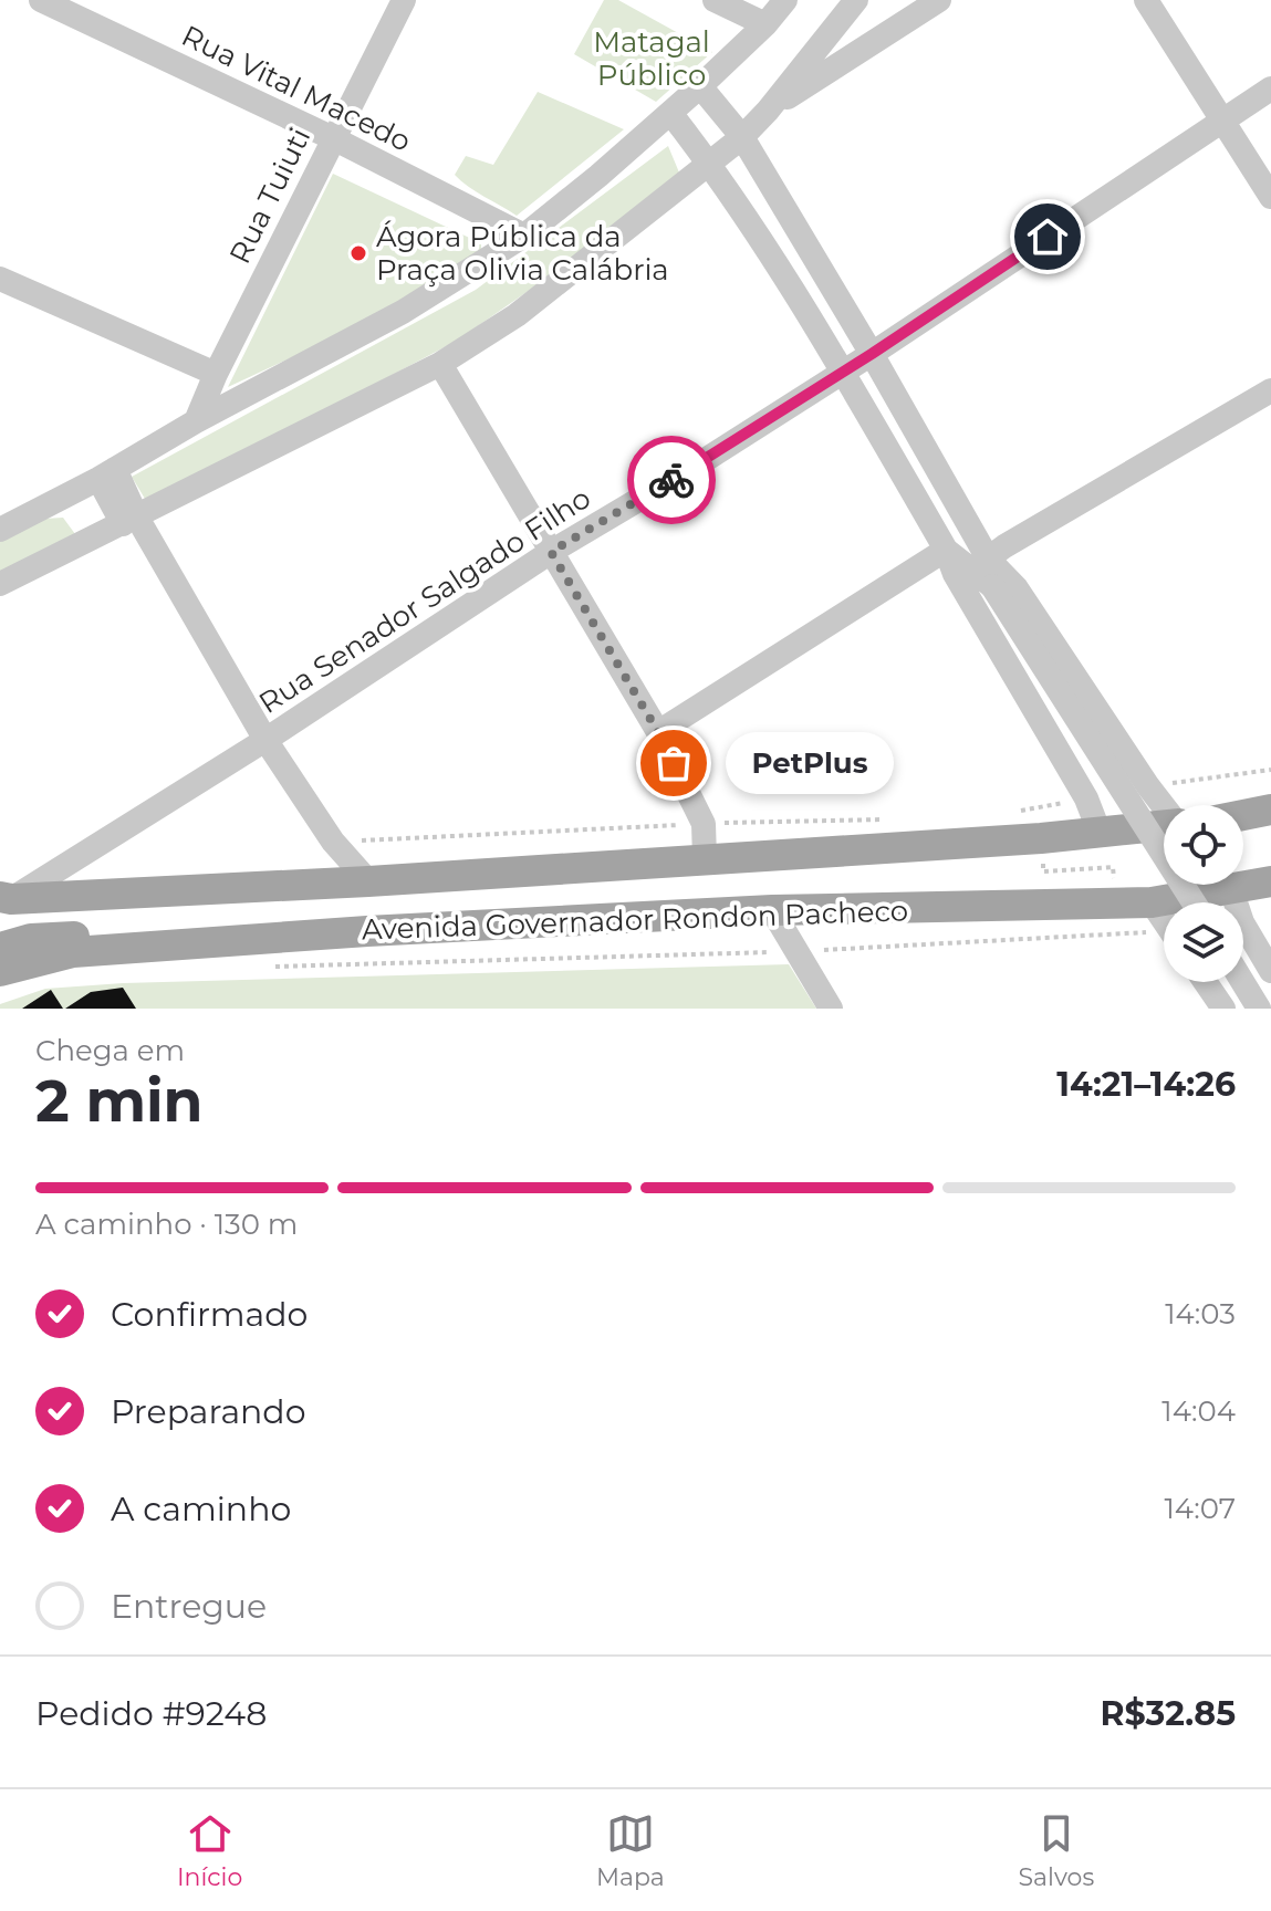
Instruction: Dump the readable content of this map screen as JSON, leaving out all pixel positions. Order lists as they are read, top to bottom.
{
  "streets": {
    "main road": ["Avenida Governador Rondon Pacheco"],
    "street": ["Rua Vital Macedo", "Rua Tuiuti", "Rua Senador Salgado Filho"]
  },
  "crossings": [
    ["Rua Vital Macedo", "Rua Tuiuti"],
    ["Rua Senador Salgado Filho", "Avenida Governador Rondon Pacheco"]
  ],
  "parks": ["Matagal Público"],
  "places": ["Ágora Pública da Praça Olivia Calábria", "PetPlus"],
  "page": {
    "bubble": "PetPlus",
    "heading": ["2 min", "Chega em", "14:21–14:26"],
    "panel": ["Pedido #9248", "R$32.85"],
    "bar": "A caminho · 130 m",
    "list": [
      ["Confirmado", "14:03"],
      ["Preparando", "14:04"],
      ["A caminho", "14:07"],
      "Entregue"
    ],
    "tabs": ["Início", "Mapa", "Salvos"]
  }
}
